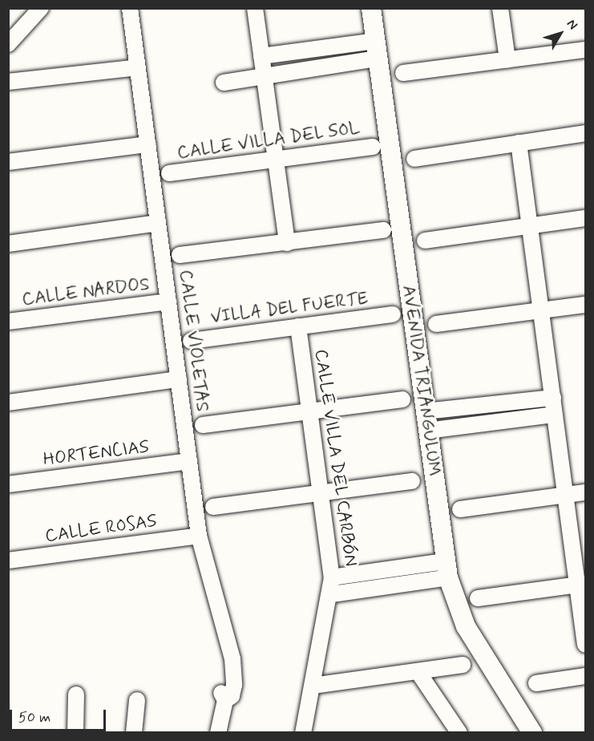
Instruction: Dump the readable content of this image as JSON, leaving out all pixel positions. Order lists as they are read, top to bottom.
{
  "streets": {
    "main road": ["AVENIDA TRIANGULUM"],
    "street": [
      "CALLE VILLA DEL SOL",
      "CALLE NARDOS",
      "VILLA DEL FUERTE",
      "CALLE VIOLETAS",
      "HORTENCIAS",
      "CALLE VILLA DEL CARBÓN",
      "CALLE ROSAS"
    ]
  },
  "crossings": [
    ["CALLE NARDOS", "CALLE VIOLETAS"],
    ["VILLA DEL FUERTE", "CALLE VILLA DEL CARBÓN"],
    ["CALLE VIOLETAS", "HORTENCIAS"],
    ["CALLE VIOLETAS", "CALLE ROSAS"]
  ],
  "scale_bar": "50 m",
  "north": "top right"
}
